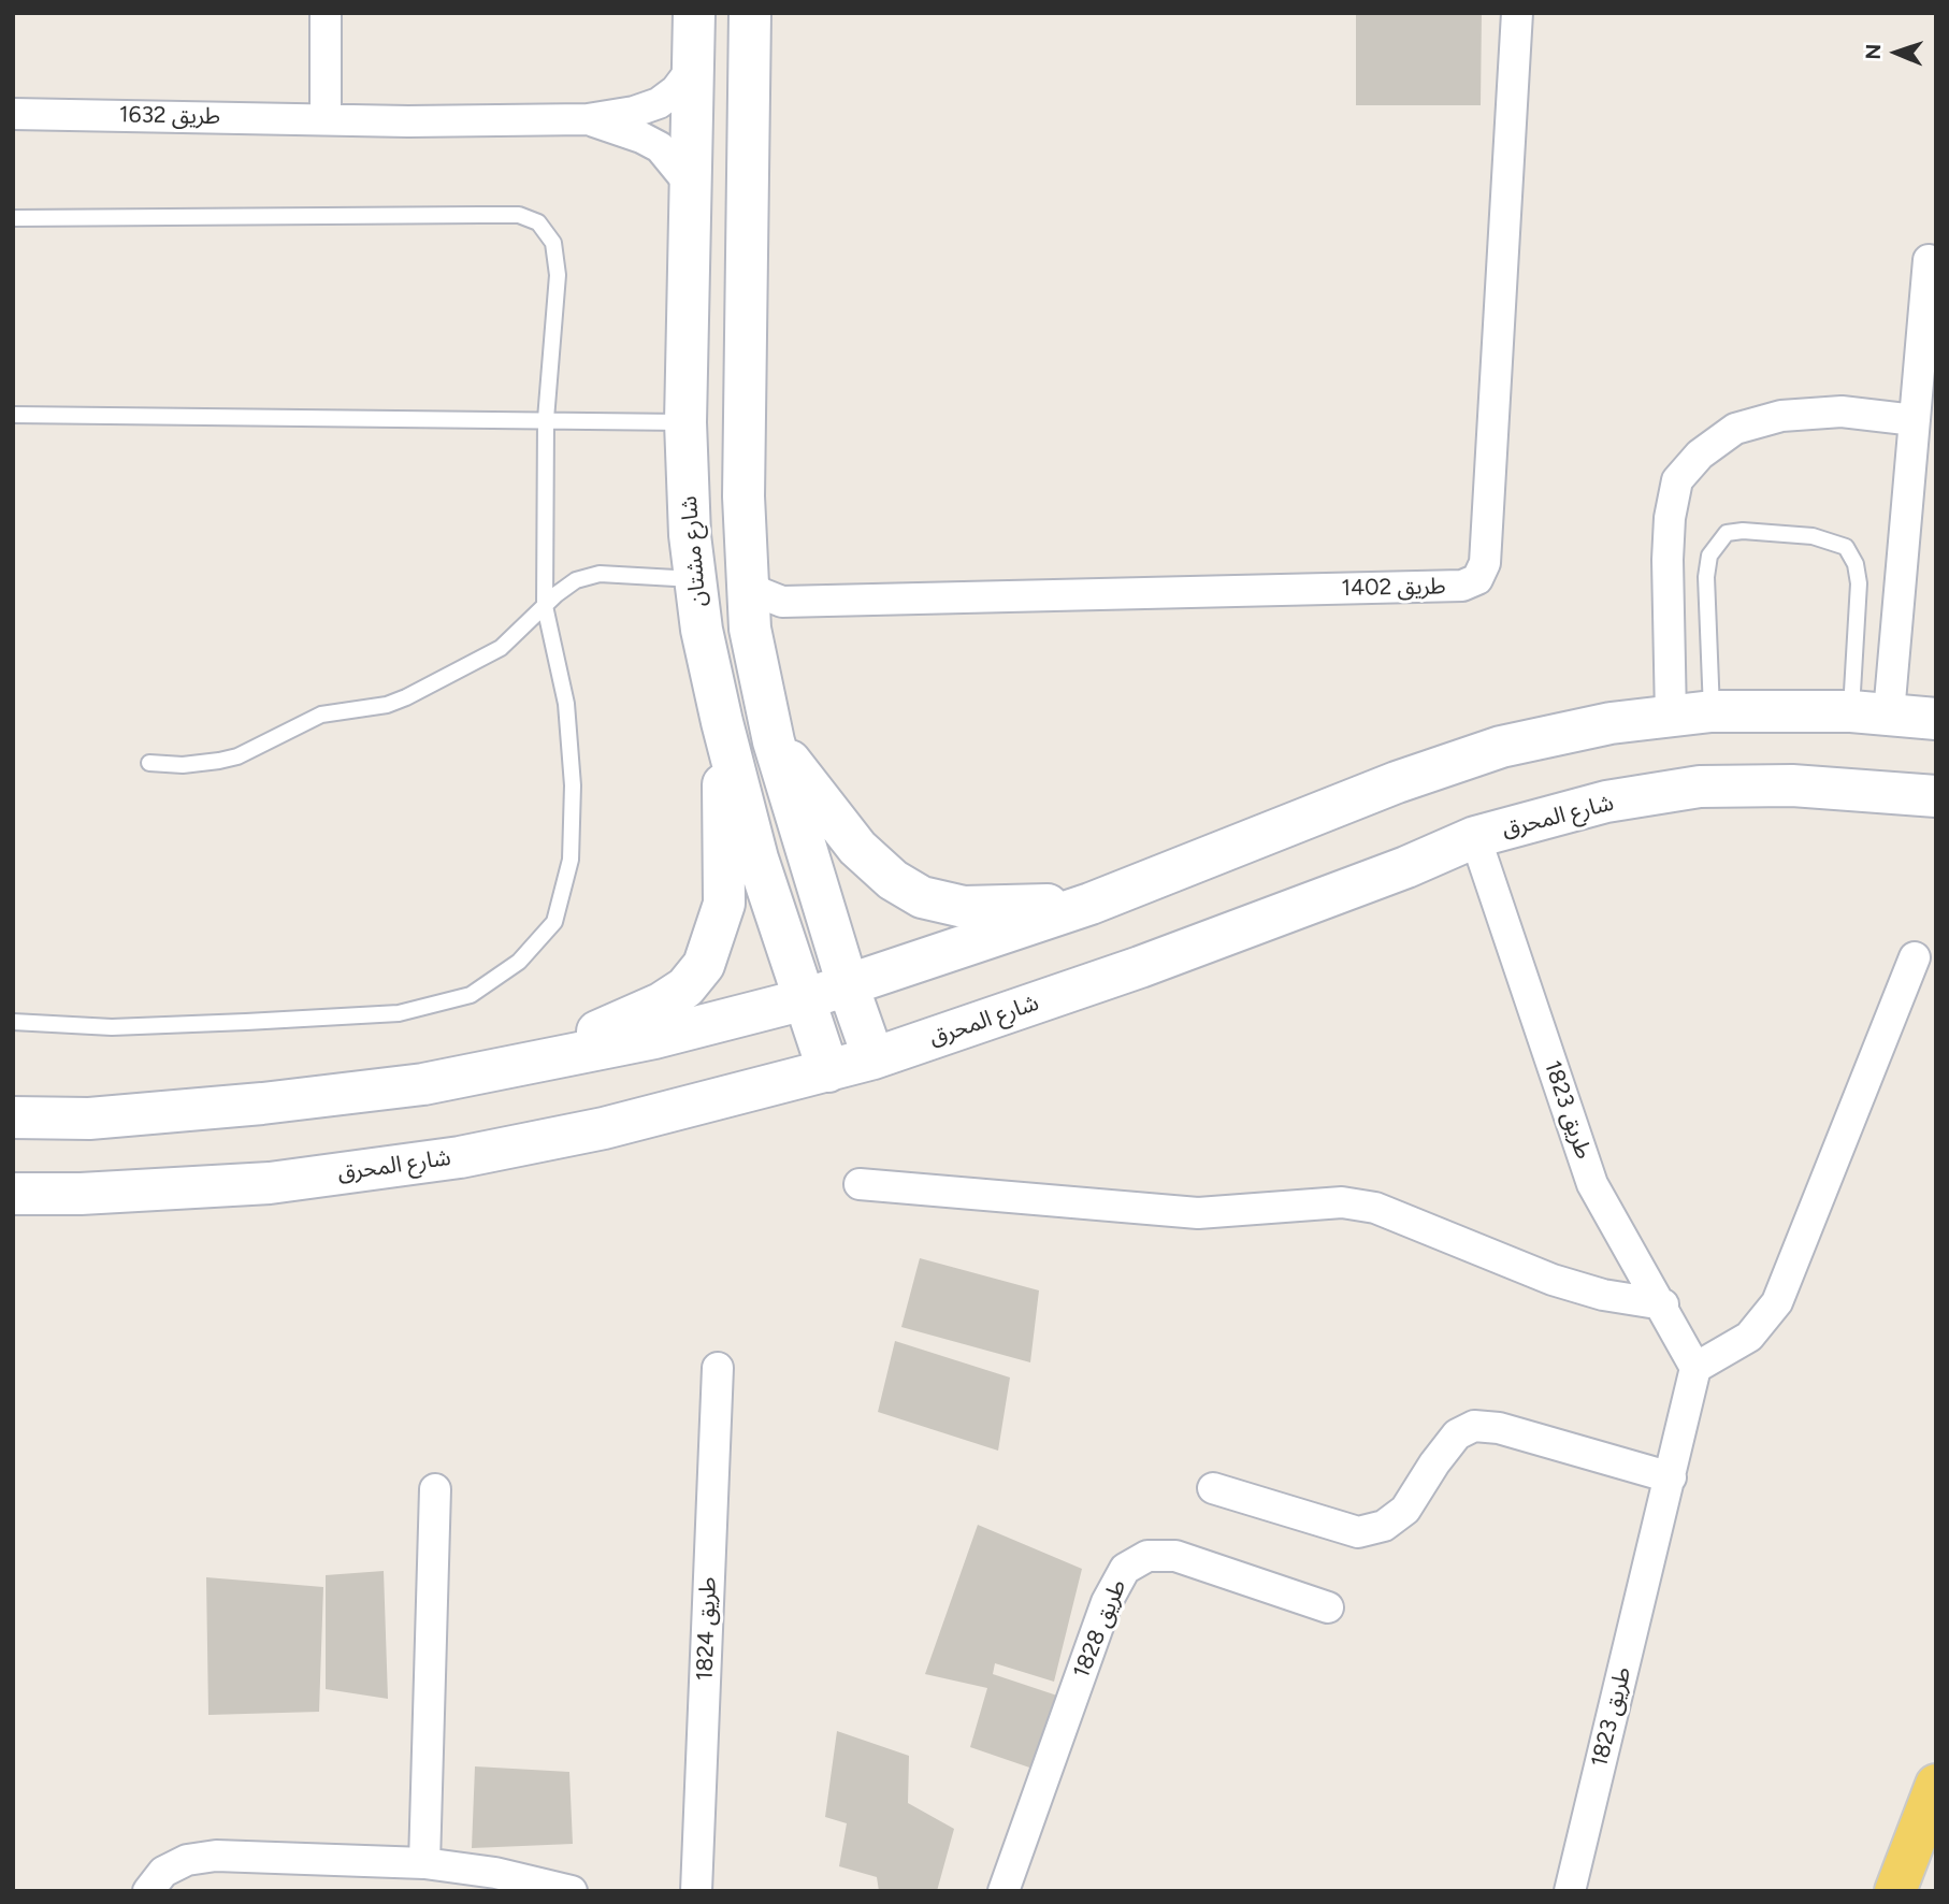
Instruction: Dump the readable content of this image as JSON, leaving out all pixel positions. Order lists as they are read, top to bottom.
{
  "streets": {
    "main road": ["شارع مشتان", "شارع المحرق"],
    "street": [
      "طريق 1632",
      "طريق 1402",
      "طريق 1823",
      "طريق 1824",
      "طريق 1828"
    ]
  },
  "crossings": [
    ["طريق 1632", "شارع مشتان"],
    ["شارع مشتان", "شارع المحرق"],
    ["شارع المحرق", "طريق 1823"]
  ],
  "north": "left"
}
